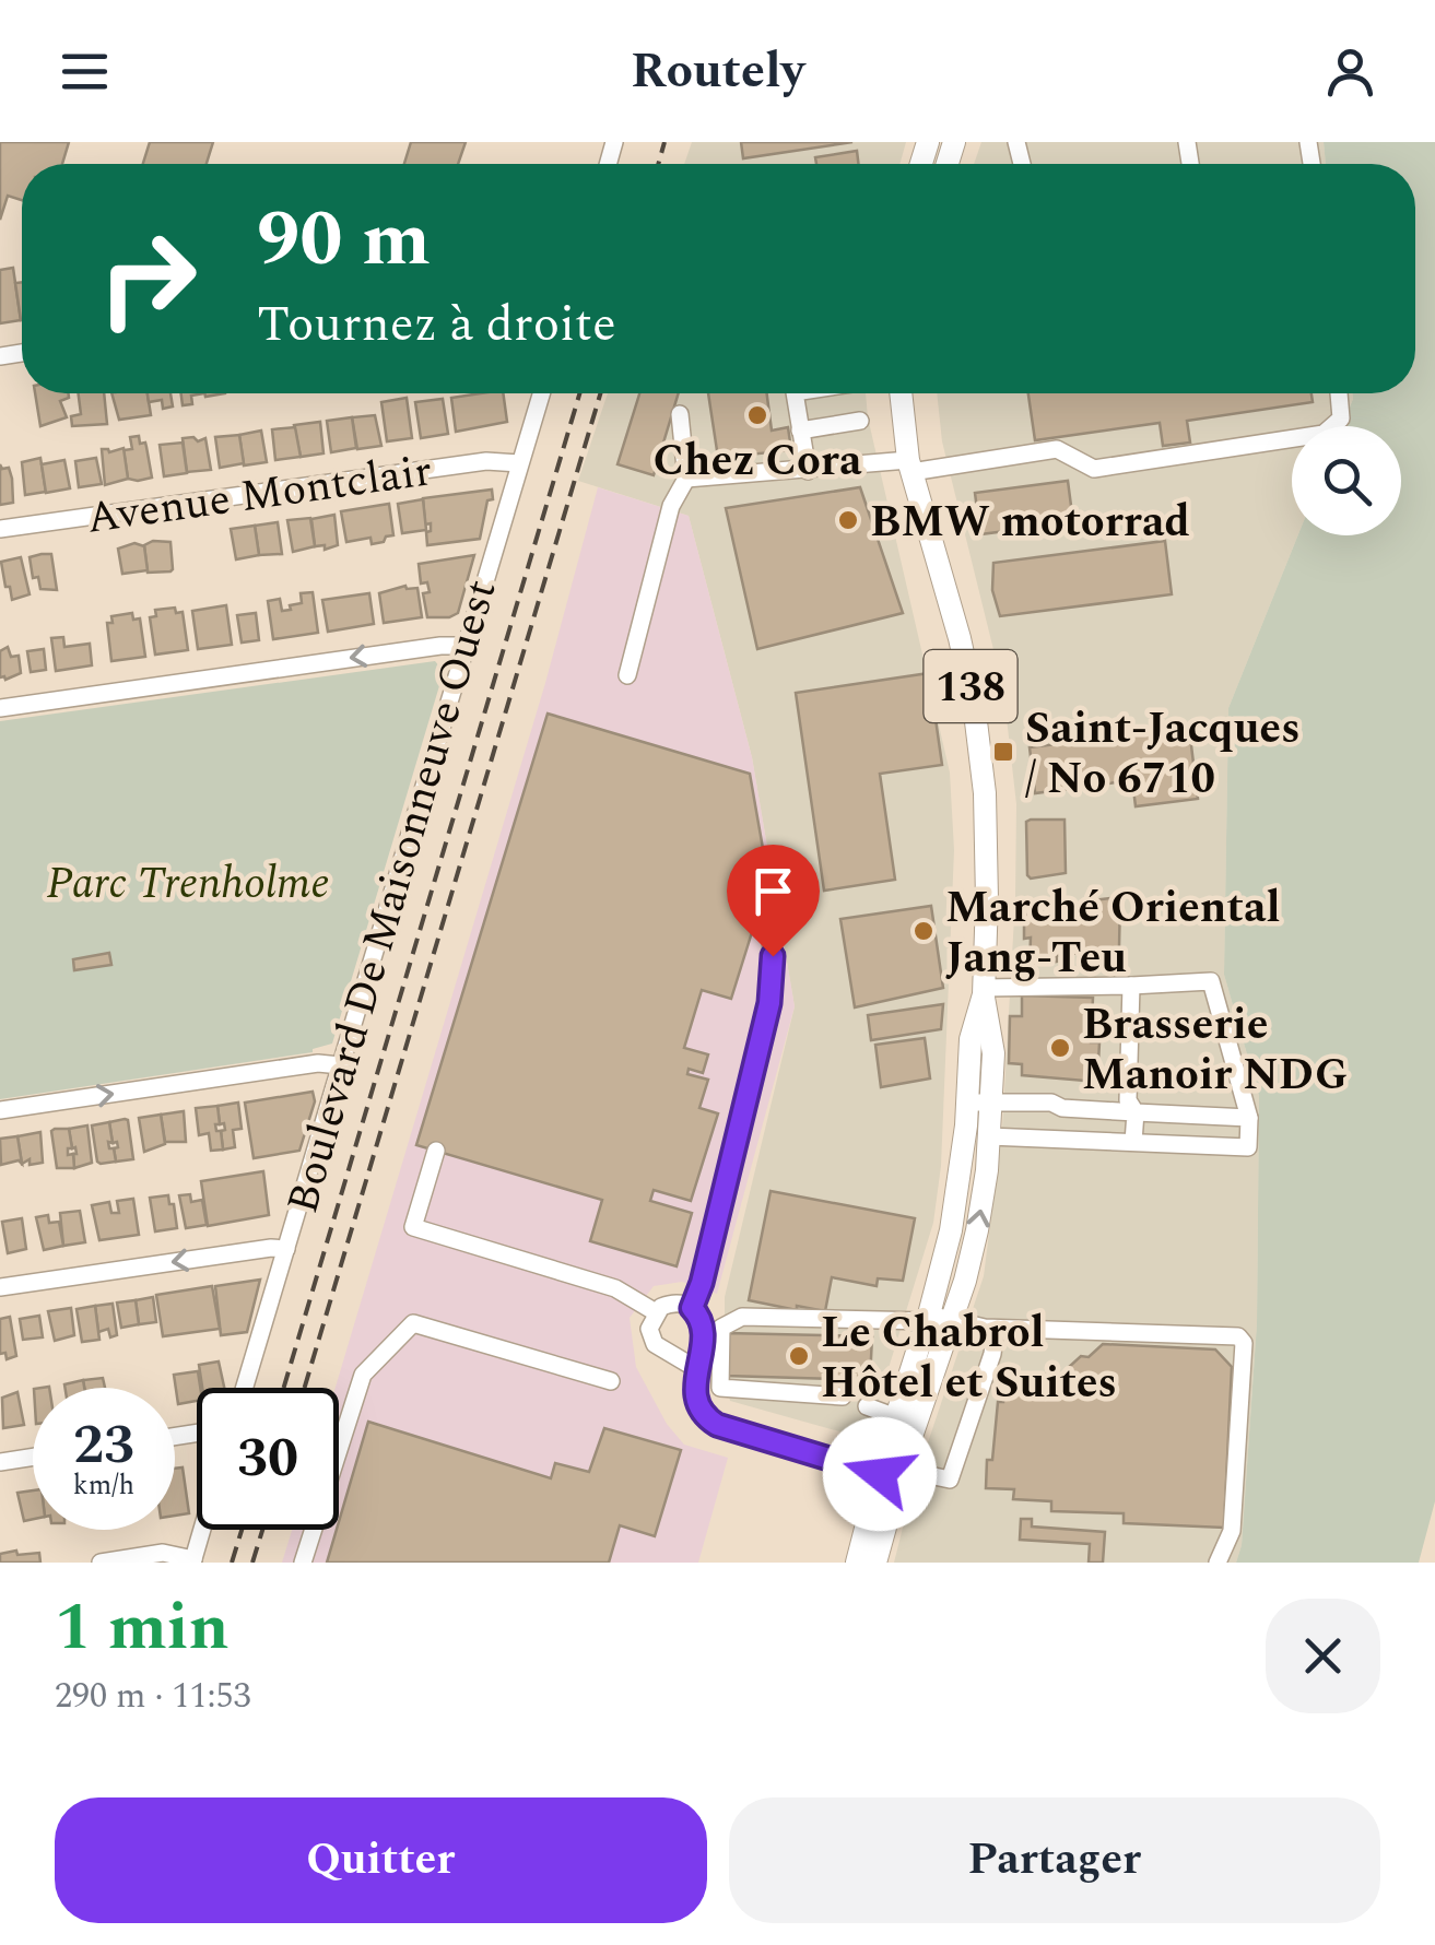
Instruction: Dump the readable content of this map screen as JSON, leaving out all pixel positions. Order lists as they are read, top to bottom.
{
  "streets": {
    "main road": ["138"],
    "street": ["Avenue Montclair", "Boulevard De Maisonneuve Ouest"]
  },
  "crossings": [
    ["Avenue Montclair", "Boulevard De Maisonneuve Ouest"]
  ],
  "parks": ["Parc Trenholme"],
  "places": {
    "other": [
      "Chez Cora",
      "BMW motorrad",
      "Marché Oriental Jang-Teu",
      "Brasserie Manoir NDG",
      "Le Chabrol Hôtel et Suites"
    ],
    "transit": ["Saint-Jacques / No 6710"]
  },
  "page": {
    "header": "Routely",
    "turn": ["90 m", "Tournez à droite"],
    "speed": "23 km/h",
    "limit": "30",
    "heading": ["1 min", "290 m · 11:53"],
    "buttons": ["Quitter", "Partager"]
  }
}
